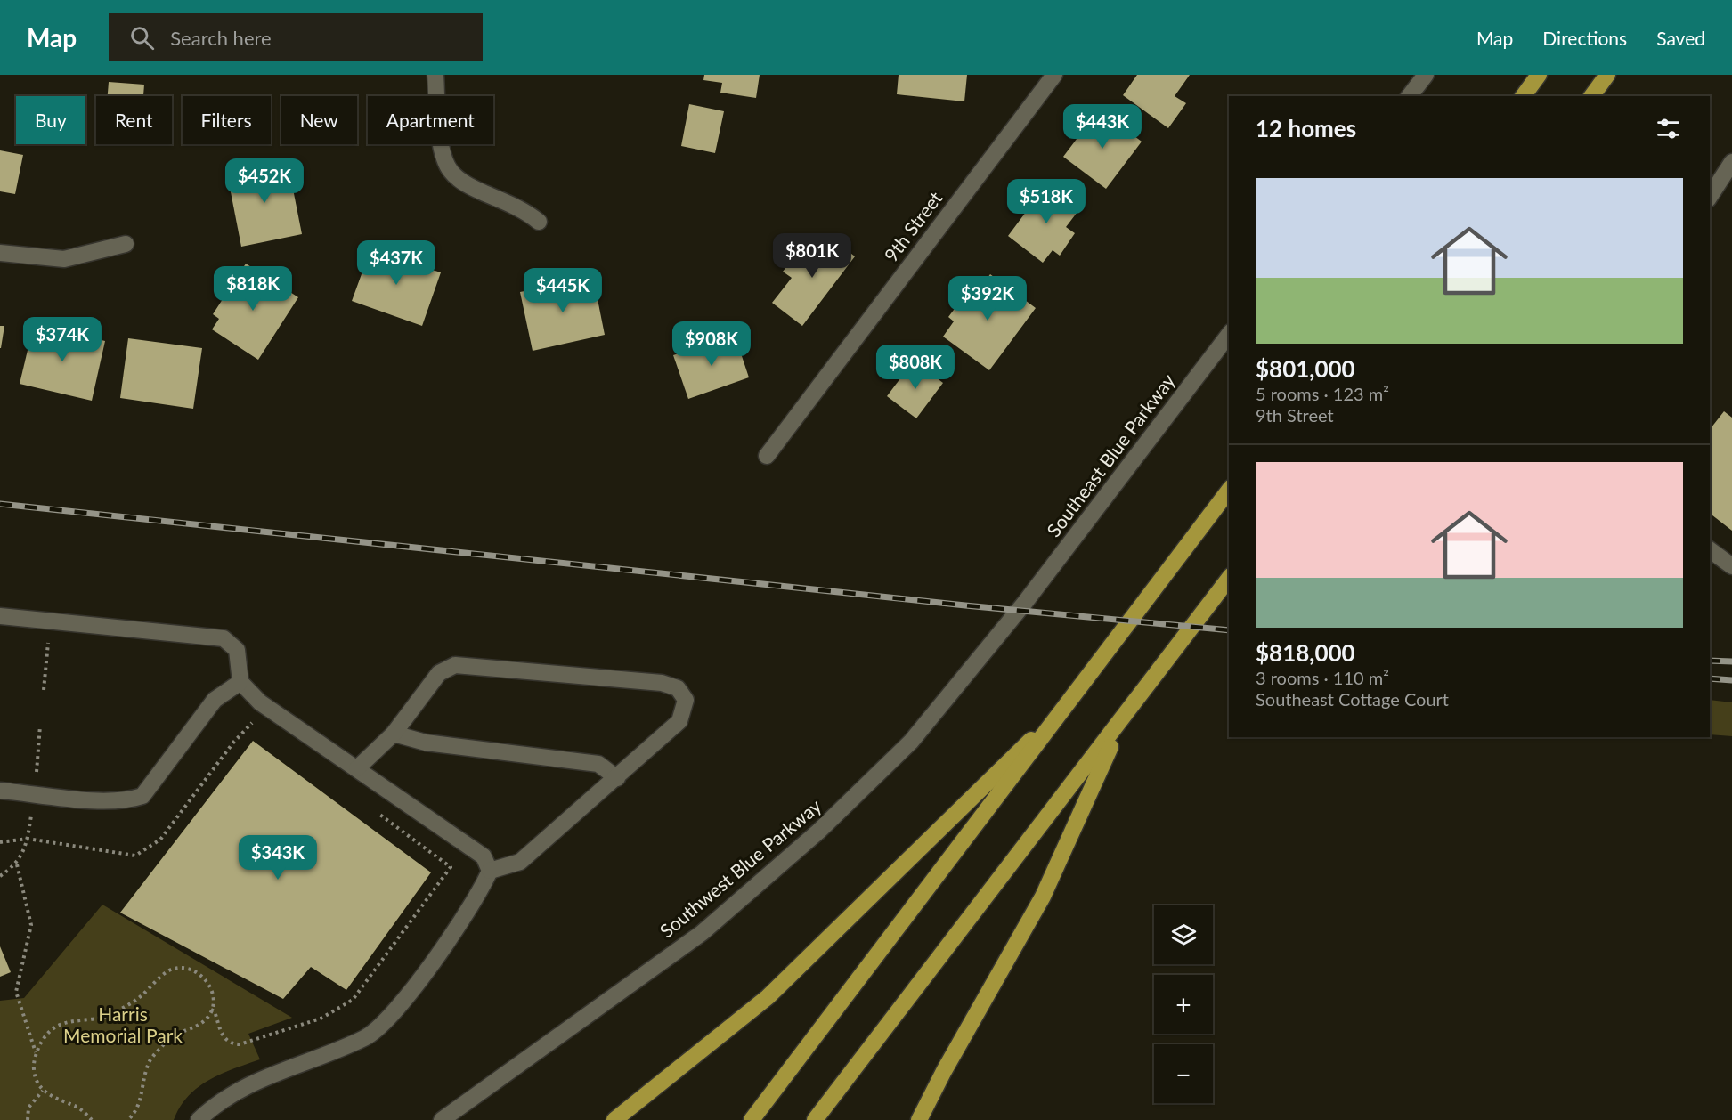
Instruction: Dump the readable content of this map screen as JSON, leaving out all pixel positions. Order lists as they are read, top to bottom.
{
  "streets": {
    "street": ["9th Street", "Southeast Blue Parkway", "Southwest Blue Parkway"]
  },
  "crossings": [
    ["Southeast Blue Parkway", "Southwest Blue Parkway"]
  ],
  "parks": ["Harris Memorial Park"],
  "page": {
    "header": "Map",
    "search": "Search here",
    "nav": ["Map", "Directions", "Saved"],
    "chip": [
      "Buy",
      "Rent",
      "Filters",
      "New",
      "Apartment"
    ],
    "heading": "12 homes",
    "price": [
      "$443K",
      "$452K",
      "$518K",
      "$801K",
      "$437K",
      "$818K",
      "$445K",
      "$392K",
      "$374K",
      "$908K",
      "$808K",
      "$343K"
    ],
    "list": [
      {
        "name": "$801,000",
        "note": "5 rooms · 123 m² · 9th Street"
      },
      {
        "name": "$818,000",
        "note": "3 rooms · 110 m² · Southeast Cottage Court"
      }
    ],
    "map_buttons": ["+", "−"]
  }
}
